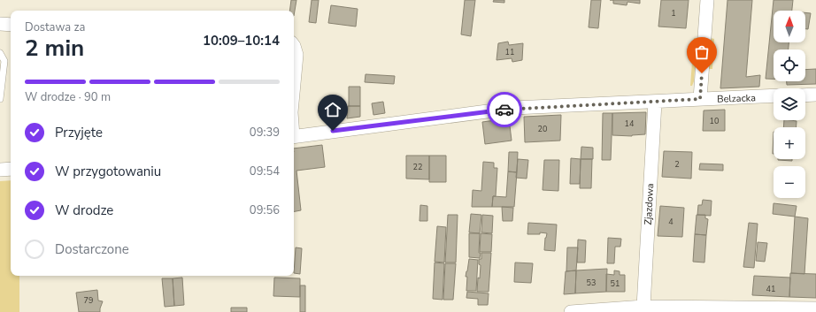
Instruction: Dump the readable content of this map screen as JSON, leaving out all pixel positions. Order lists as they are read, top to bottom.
{
  "streets": {
    "street": ["Belzacka", "Zjazdowa"]
  },
  "crossings": [
    ["Belzacka", "Zjazdowa"]
  ],
  "house_numbers": [
    "1",
    "11",
    "10",
    "14",
    "20",
    "2",
    "22",
    "4",
    "53",
    "51",
    "41",
    "79"
  ],
  "north": "top",
  "page": {
    "map_buttons": ["+", "−"],
    "heading": ["2 min", "Dostawa za", "10:09–10:14"],
    "bar": "W drodze · 90 m",
    "list": [
      ["Przyjęte", "09:39"],
      ["W przygotowaniu", "09:54"],
      ["W drodze", "09:56"],
      "Dostarczone"
    ]
  }
}
